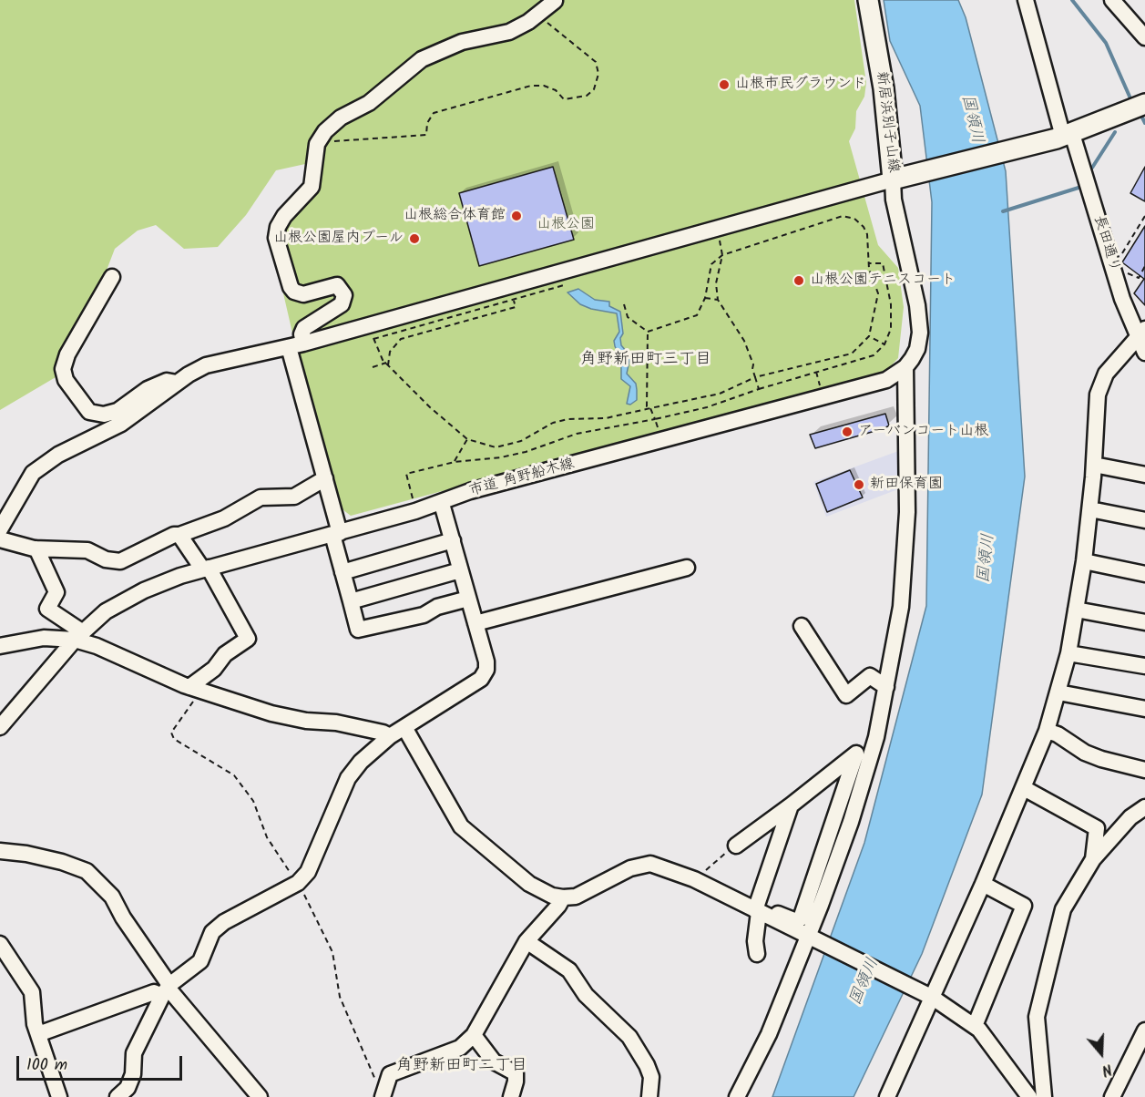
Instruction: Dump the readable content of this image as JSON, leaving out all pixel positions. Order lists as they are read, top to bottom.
{
  "streets": {
    "main road": ["新居浜別子山線"],
    "street": ["長田通り", "市道 角野船木線"]
  },
  "crossings": [
    ["新居浜別子山線", "長田通り"]
  ],
  "districts": ["角野新田町三丁目", "角野新田町二丁目"],
  "water": ["国領川"],
  "parks": ["山根公園"],
  "places": [
    "山根市民グラウンド",
    "山根総合体育館",
    "山根公園屋内プール",
    "山根公園テニスコート",
    "アーバンコート山根",
    "新田保育園"
  ],
  "scale_bar": "100 m",
  "north": "bottom"
}
